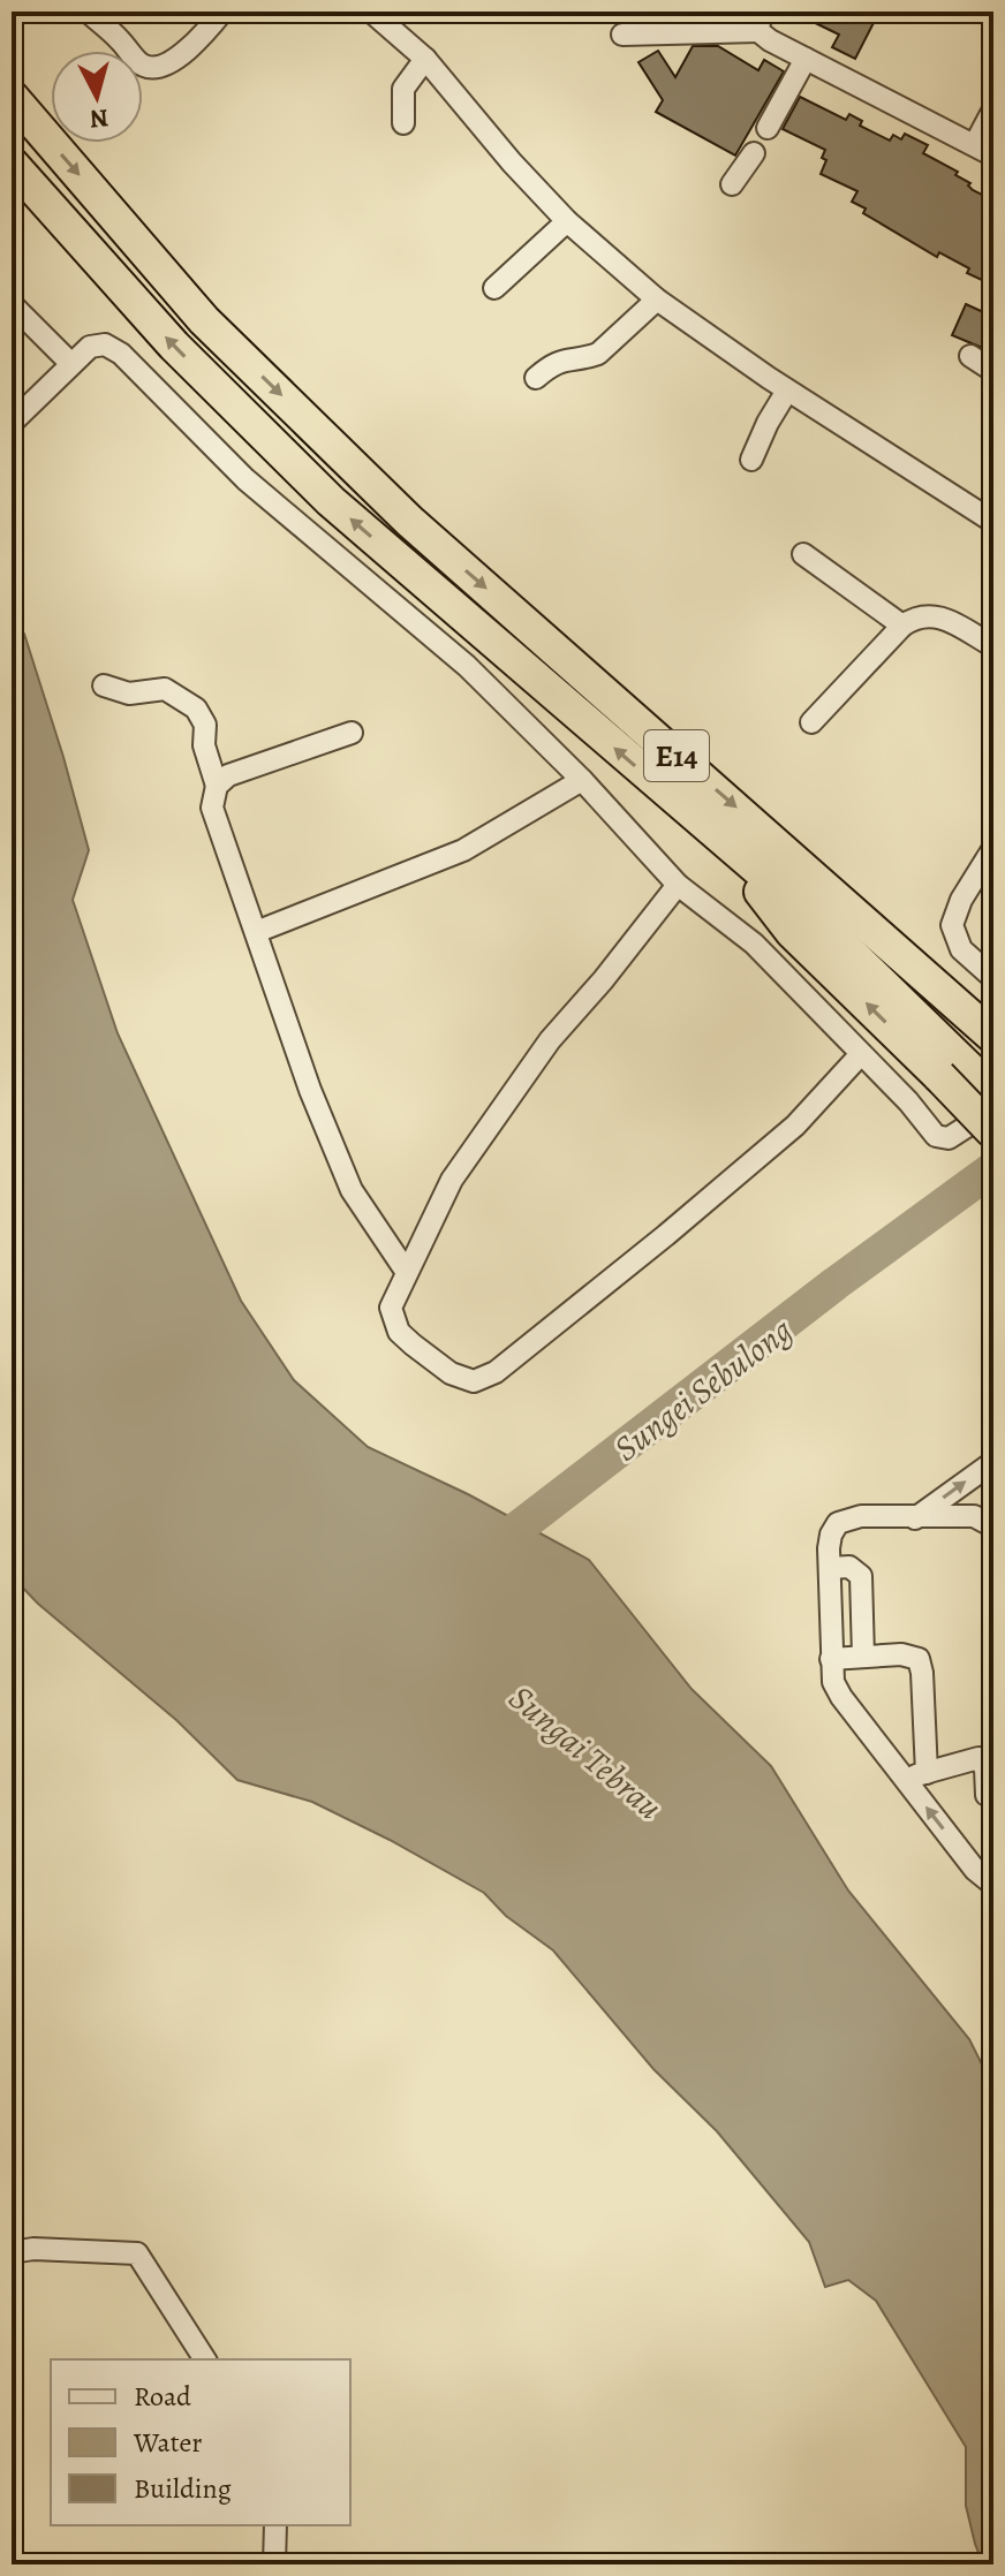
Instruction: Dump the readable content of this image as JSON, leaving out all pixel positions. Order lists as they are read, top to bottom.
{
  "streets": {
    "highway": ["E14"]
  },
  "water": ["Sungei Sebulong", "Sungai Tebrau"],
  "legend": ["Road", "Water", "Building"],
  "north": "bottom"
}
